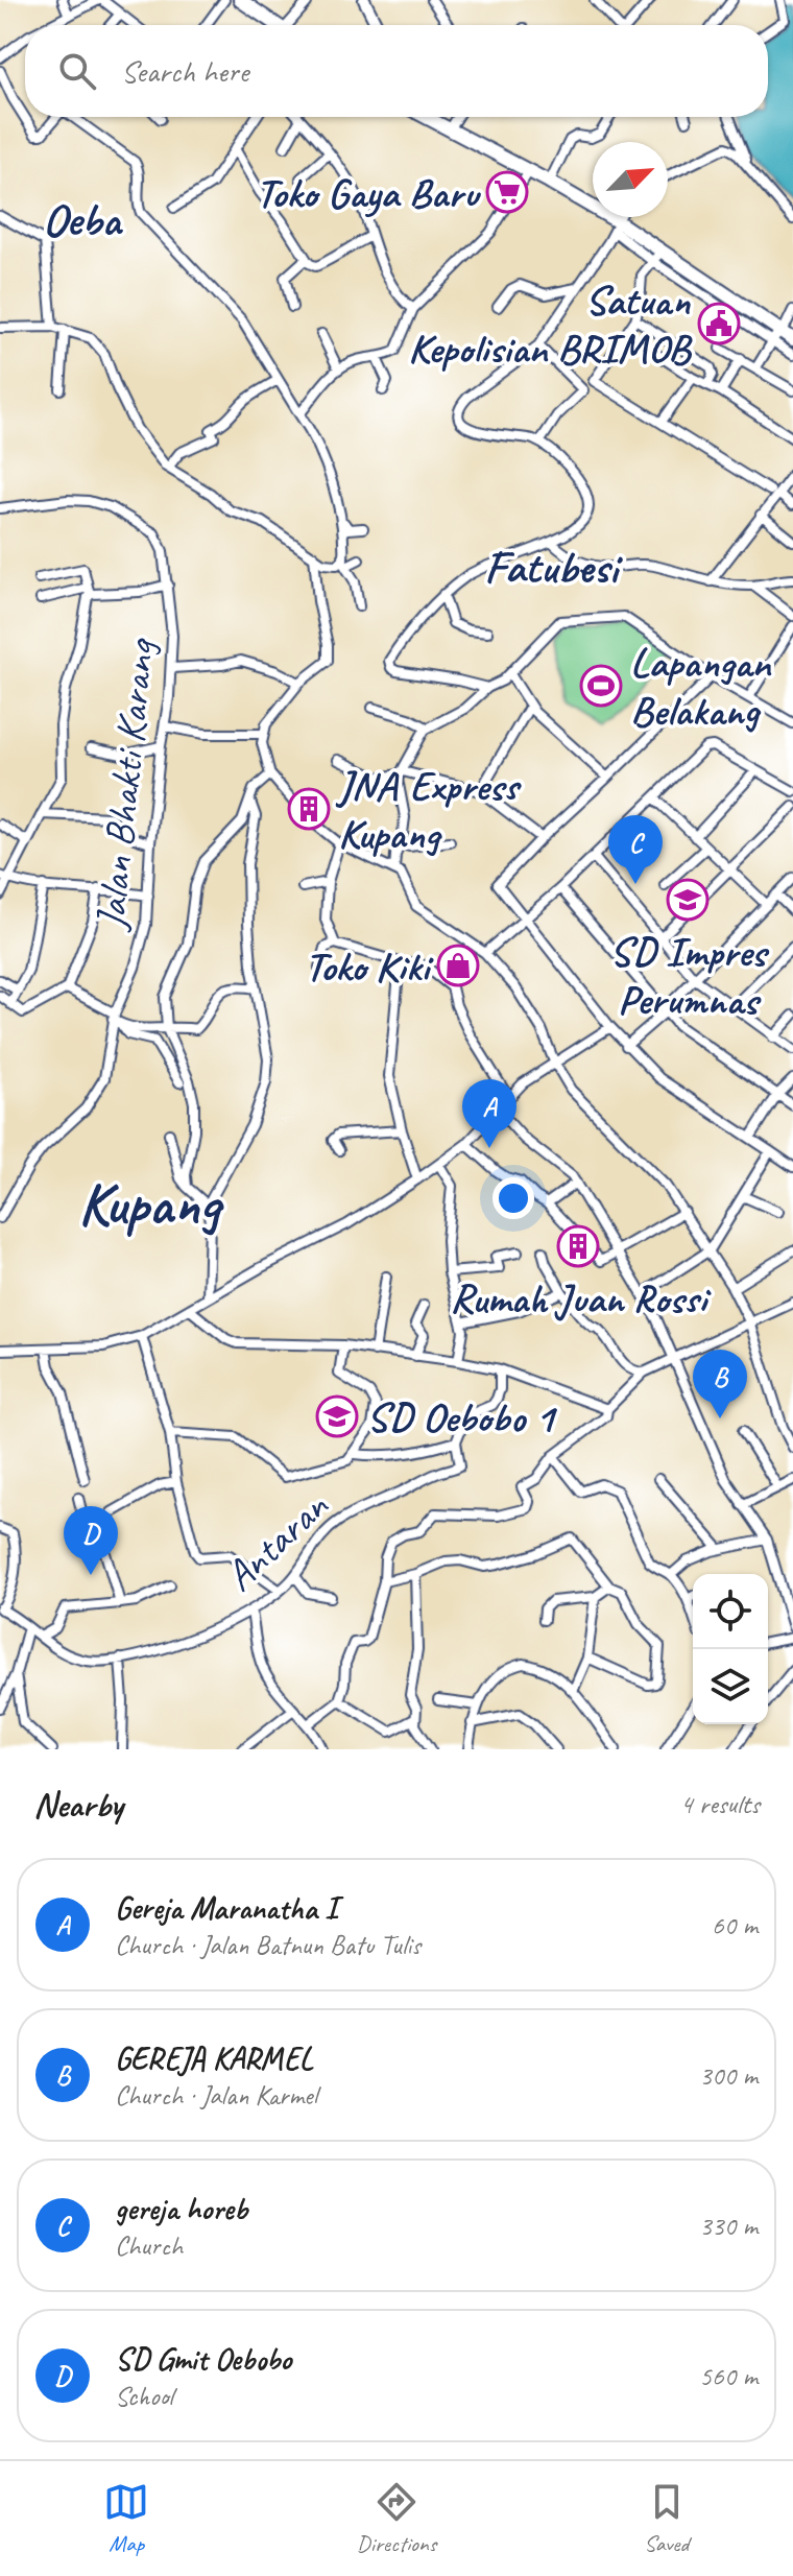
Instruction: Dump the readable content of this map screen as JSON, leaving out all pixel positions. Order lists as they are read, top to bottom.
{
  "streets": {
    "street": ["Jalan Bhakti Karang", "Antaran"]
  },
  "districts": ["Oeba", "Fatubesi", "Kupang"],
  "places": {
    "supermarket": ["Toko Gaya Baru"],
    "public building": ["Satuan Kepolisian BRIMOB"],
    "sports": ["Lapangan Belakang"],
    "building": ["JNA Express Kupang", "Rumah Juan Rossi"],
    "school or university": ["SD Impres Perumnas", "SD Oebobo 1"],
    "shop": ["Toko Kiki"]
  },
  "north": "top right",
  "page": {
    "search": "Search here",
    "pins": [
      "C",
      "A",
      "B",
      "D"
    ],
    "heading": ["Nearby", "4 results"],
    "list": [
      {
        "mark": "A",
        "name": "Gereja Maranatha I",
        "note": "Church · Jalan Batnun Batu Tulis",
        "value": "60 m"
      },
      {
        "mark": "B",
        "name": "GEREJA KARMEL",
        "note": "Church · Jalan Karmel",
        "value": "300 m"
      },
      {
        "mark": "C",
        "name": "gereja horeb",
        "note": "Church",
        "value": "330 m"
      },
      {
        "mark": "D",
        "name": "SD Gmit Oebobo",
        "note": "School",
        "value": "560 m"
      }
    ],
    "nav": ["Map", "Directions", "Saved"]
  }
}
